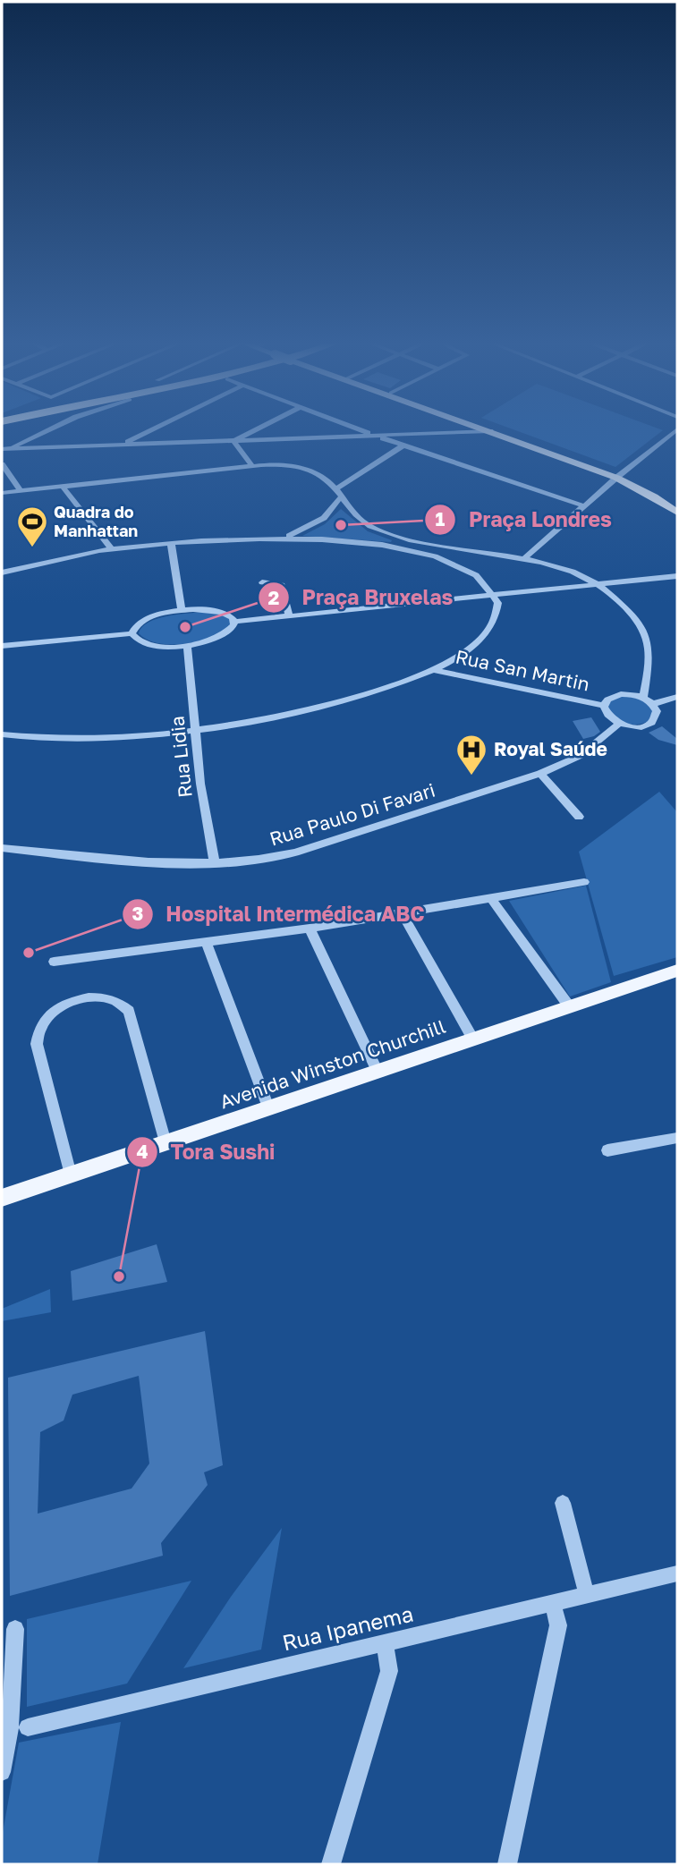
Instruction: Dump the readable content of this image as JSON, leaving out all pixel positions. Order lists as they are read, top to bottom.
{
  "streets": {
    "main road": ["Avenida Winston Churchill"],
    "street": [
      "Rua San Martin",
      "Rua Lidia",
      "Rua Paulo Di Favari",
      "Rua Ipanema"
    ]
  },
  "crossings": [
    ["Rua San Martin", "Rua Paulo Di Favari"],
    ["Rua Lidia", "Rua Paulo Di Favari"]
  ],
  "places": {
    "other": [
      "Praça Londres",
      "Praça Bruxelas",
      "Hospital Intermédica ABC",
      "Tora Sushi"
    ],
    "sports": ["Quadra do Manhattan"],
    "hospital": ["Royal Saúde"]
  }
}
